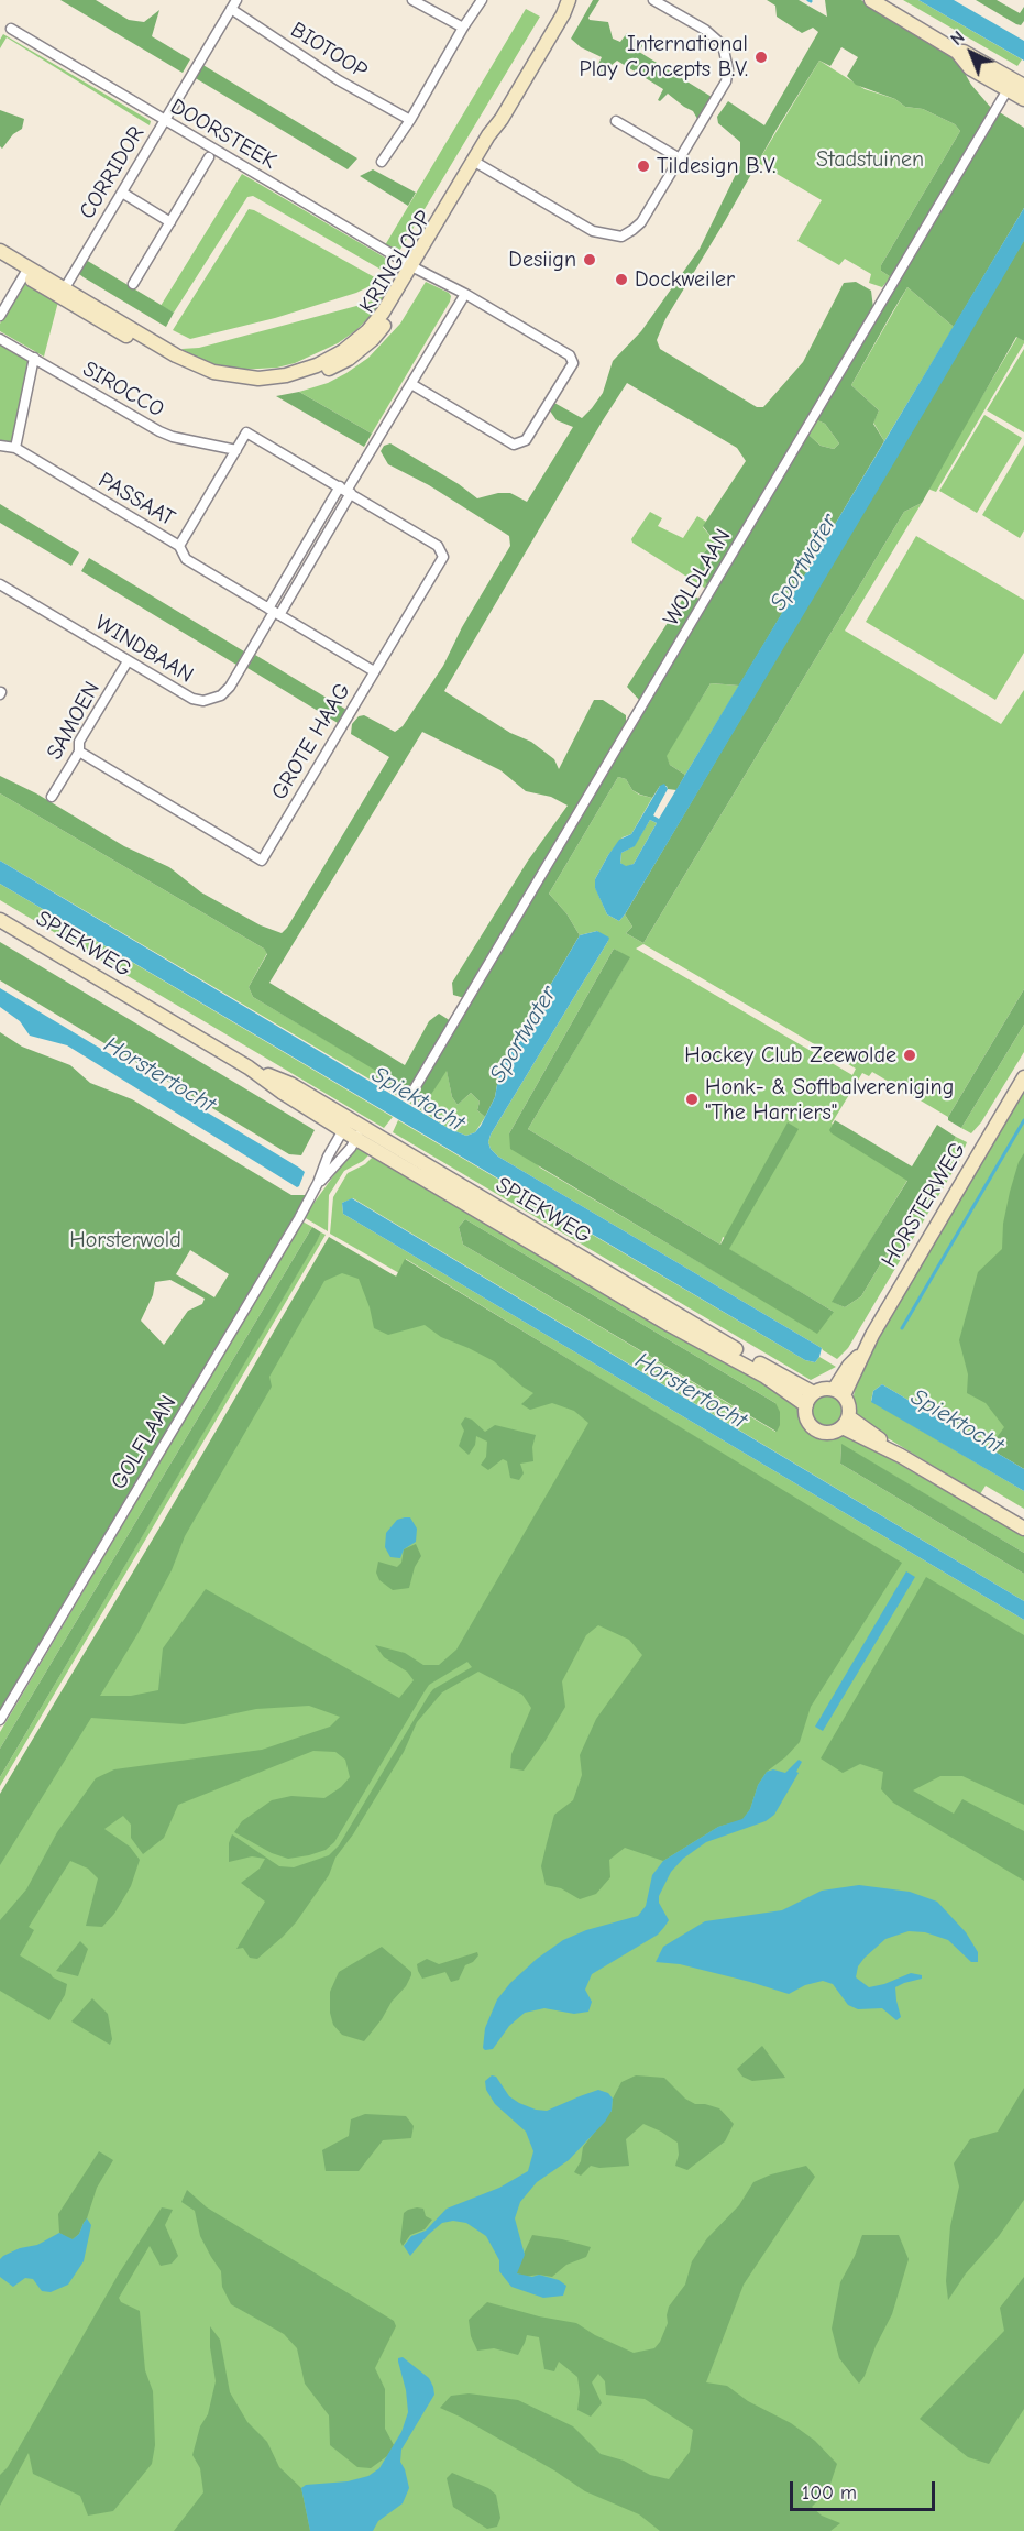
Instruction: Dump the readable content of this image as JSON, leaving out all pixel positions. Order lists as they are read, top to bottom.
{
  "streets": {
    "main road": ["KRINGLOOP", "SPIEKWEG", "HORSTERWEG"],
    "street": [
      "BIOTOOP",
      "DOORSTEEK",
      "CORRIDOR",
      "SIROCCO",
      "PASSAAT",
      "WOLDLAAN",
      "WINDBAAN",
      "SAMOEN",
      "GROTE HAAG",
      "GOLFLAAN"
    ]
  },
  "crossings": [
    ["BIOTOOP", "CORRIDOR"],
    ["DOORSTEEK", "CORRIDOR"],
    ["DOORSTEEK", "KRINGLOOP"],
    ["CORRIDOR", "KRINGLOOP"],
    ["PASSAAT", "WINDBAAN"],
    ["PASSAAT", "GROTE HAAG"],
    ["WINDBAAN", "SAMOEN"],
    ["WINDBAAN", "GROTE HAAG"],
    ["SAMOEN", "GROTE HAAG"],
    ["SPIEKWEG", "HORSTERWEG"],
    ["SPIEKWEG", "GOLFLAAN"]
  ],
  "water": ["Sportwater", "Horstertocht", "Spiektocht"],
  "parks": ["Stadstuinen", "Horsterwold"],
  "places": [
    "International Play Concepts B.V.",
    "Tildesign B.V.",
    "Desiign",
    "Dockweiler",
    "Hockey Club Zeewolde",
    "Honk- & Softbalvereniging \"The Harriers\""
  ],
  "scale_bar": "100 m",
  "north": "top left"
}
